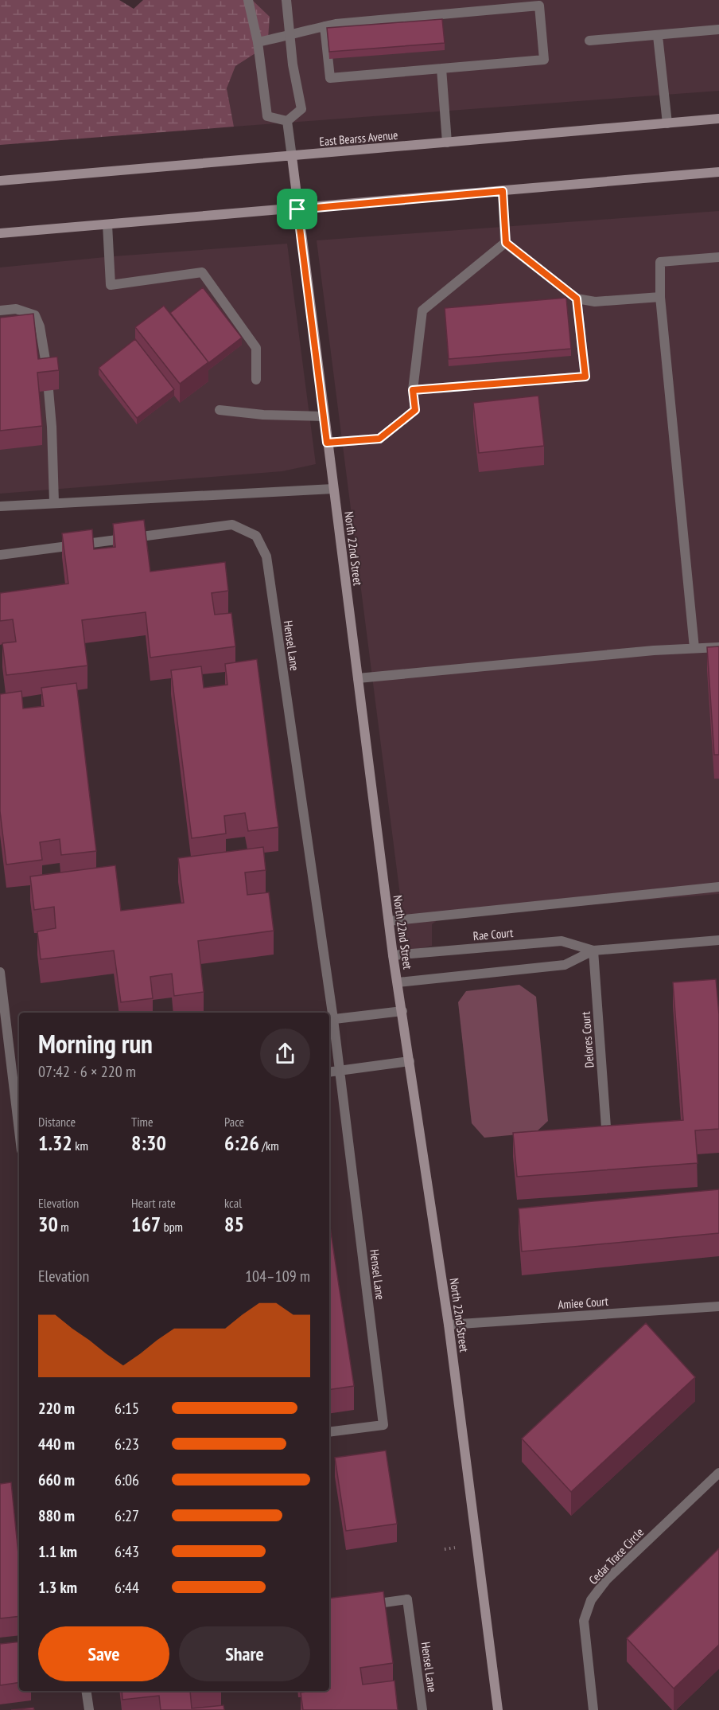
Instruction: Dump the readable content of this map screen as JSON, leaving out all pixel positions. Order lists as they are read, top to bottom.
{
  "streets": {
    "street": [
      "East Bearss Avenue",
      "North 22nd Street",
      "Hensel Lane",
      "Rae Court",
      "Delores Court",
      "Amiee Court",
      "Cedar Trace Circle"
    ]
  },
  "crossings": [
    ["East Bearss Avenue", "North 22nd Street"],
    ["North 22nd Street", "Rae Court"],
    ["North 22nd Street", "Amiee Court"],
    ["Rae Court", "Delores Court"]
  ],
  "page": {
    "heading": ["Morning run", "07:42 · 6 × 220 m"],
    "stats": [
      ["Distance", "1.32 km"],
      ["Time", "8:30"],
      ["Pace", "6:26 /km"],
      ["Elevation", "30 m"],
      ["Heart rate", "167 bpm"],
      ["kcal", "85"]
    ],
    "chart": ["Elevation", "104–109 m"],
    "list": [
      {
        "name": "220 m",
        "note": "6:15"
      },
      {
        "name": "440 m",
        "note": "6:23"
      },
      {
        "name": "660 m",
        "note": "6:06"
      },
      {
        "name": "880 m",
        "note": "6:27"
      },
      {
        "name": "1.1 km",
        "note": "6:43"
      },
      {
        "name": "1.3 km",
        "note": "6:44"
      }
    ],
    "buttons": ["Save", "Share"]
  }
}
